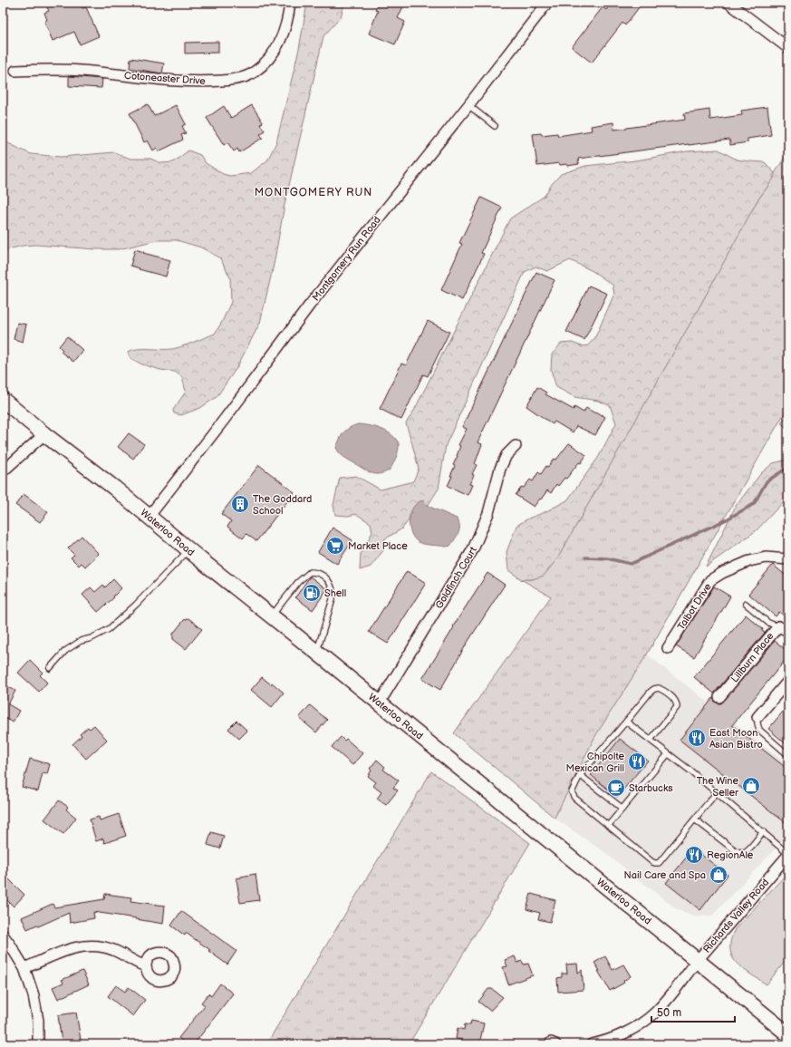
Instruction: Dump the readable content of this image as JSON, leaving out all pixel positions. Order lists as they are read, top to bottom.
{
  "streets": {
    "main road": ["Waterloo Road"],
    "street": [
      "Cotoneaster Drive",
      "Montgomery Run Road",
      "Goldfinch Court",
      "Talbot Drive",
      "Lillburn Place",
      "Richards Valley Road"
    ]
  },
  "crossings": [
    ["Montgomery Run Road", "Waterloo Road"],
    ["Waterloo Road", "Goldfinch Court"],
    ["Waterloo Road", "Richards Valley Road"]
  ],
  "districts": ["MONTGOMERY RUN"],
  "places": {
    "building": ["The Goddard School"],
    "supermarket": ["Market Place"],
    "fuel station": ["Shell"],
    "restaurant": ["East Moon Asian Bistro", "Chipolte Mexican Grill", "RegionAle"],
    "shop": ["The Wine Seller", "Nail Care and Spa"],
    "cafe": ["Starbucks"]
  },
  "scale_bar": "50 m"
}
